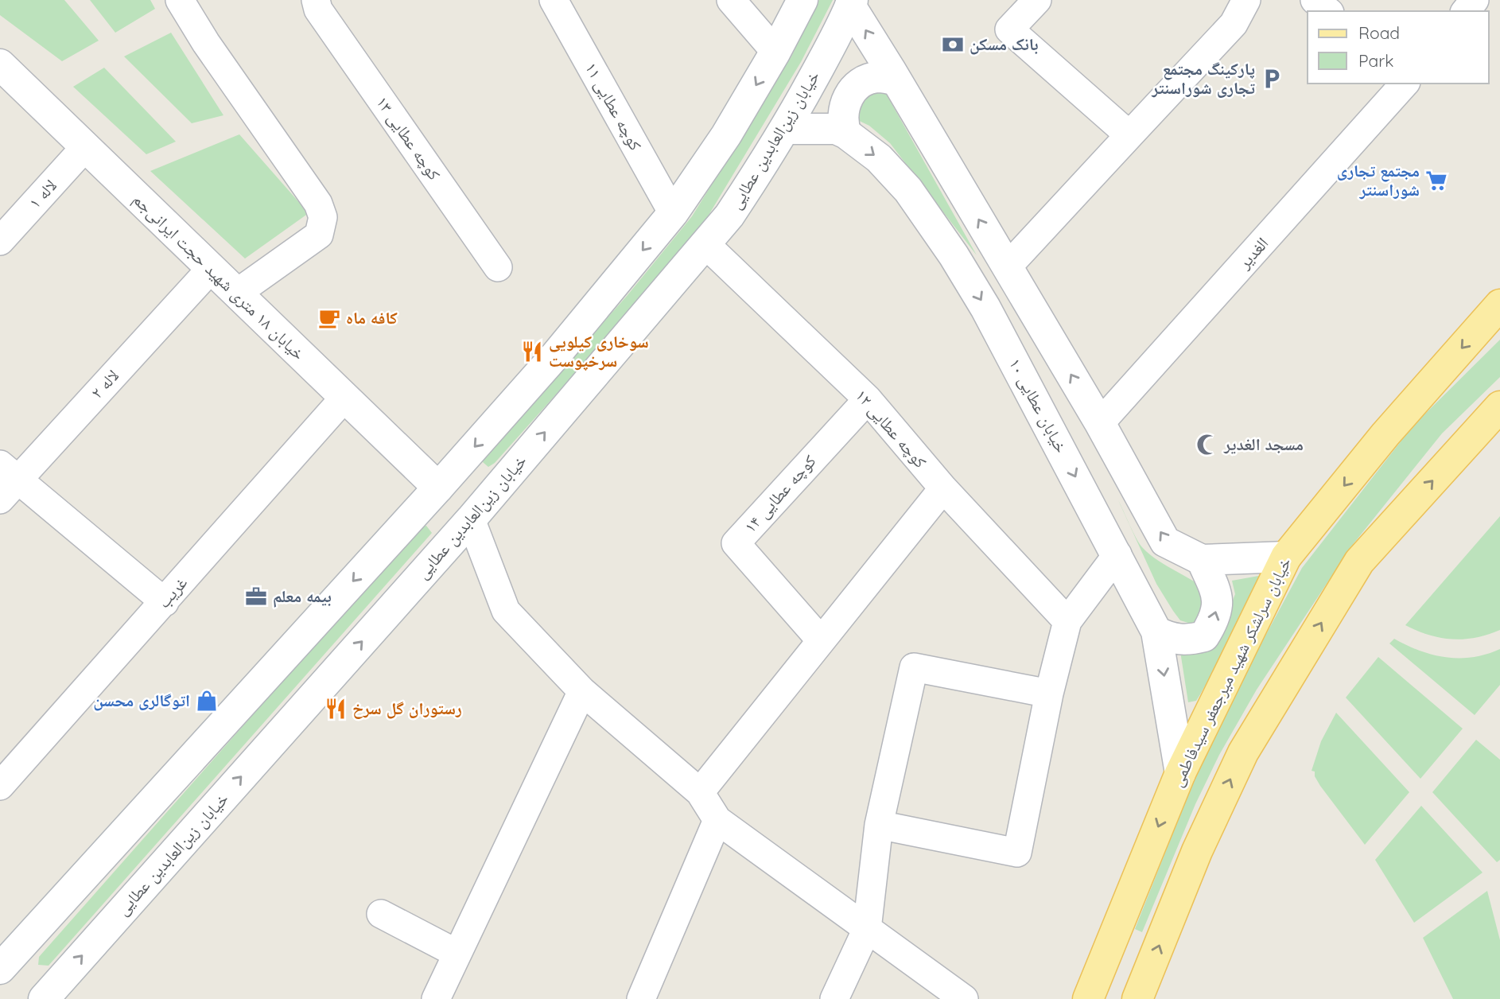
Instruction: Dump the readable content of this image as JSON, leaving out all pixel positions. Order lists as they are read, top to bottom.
{
  "streets": {
    "main road": [
      "خیابان زین‌العابدین عطایی",
      "خیابان ۱۸ متری شهید حجت ایرانی‌جم",
      "خیابان عطایی ۱۰",
      "خیابان سرلشکر شهید میرجعفر سیدفاطمی"
    ],
    "street": [
      "کوچه عطایی ۱۱",
      "کوچه عطایی ۱۳",
      "لاله ۱",
      "الغدیر",
      "لاله ۲",
      "کوچه عطایی ۱۲",
      "کوچه عطایی ۱۴",
      "غریب"
    ]
  },
  "crossings": [
    ["خیابان زین‌العابدین عطایی", "خیابان ۱۸ متری شهید حجت ایرانی‌جم"],
    ["خیابان زین‌العابدین عطایی", "خیابان عطایی ۱۰"],
    ["خیابان زین‌العابدین عطایی", "کوچه عطایی ۱۲"],
    ["لاله ۱", "خیابان ۱۸ متری شهید حجت ایرانی‌جم"],
    ["خیابان ۱۸ متری شهید حجت ایرانی‌جم", "لاله ۲"],
    ["خیابان ۱۸ متری شهید حجت ایرانی‌جم", "غریب"],
    ["خیابان عطایی ۱۰", "خیابان سرلشکر شهید میرجعفر سیدفاطمی"],
    ["کوچه عطایی ۱۲", "کوچه عطایی ۱۴"]
  ],
  "places": {
    "bank": ["بانک مسکن"],
    "parking": ["پارکینگ مجتمع تجاری شوراسنتر"],
    "supermarket": ["مجتمع تجاری شوراسنتر"],
    "cafe": ["کافه ماه"],
    "restaurant": ["سوخاری کیلویی سرخپوست", "رستوران گل سرخ"],
    "mosque": ["مسجد الغدیر"],
    "office": ["بیمه معلم"],
    "shop": ["اتوگالری محسن"]
  },
  "legend": ["Road", "Park"]
}
